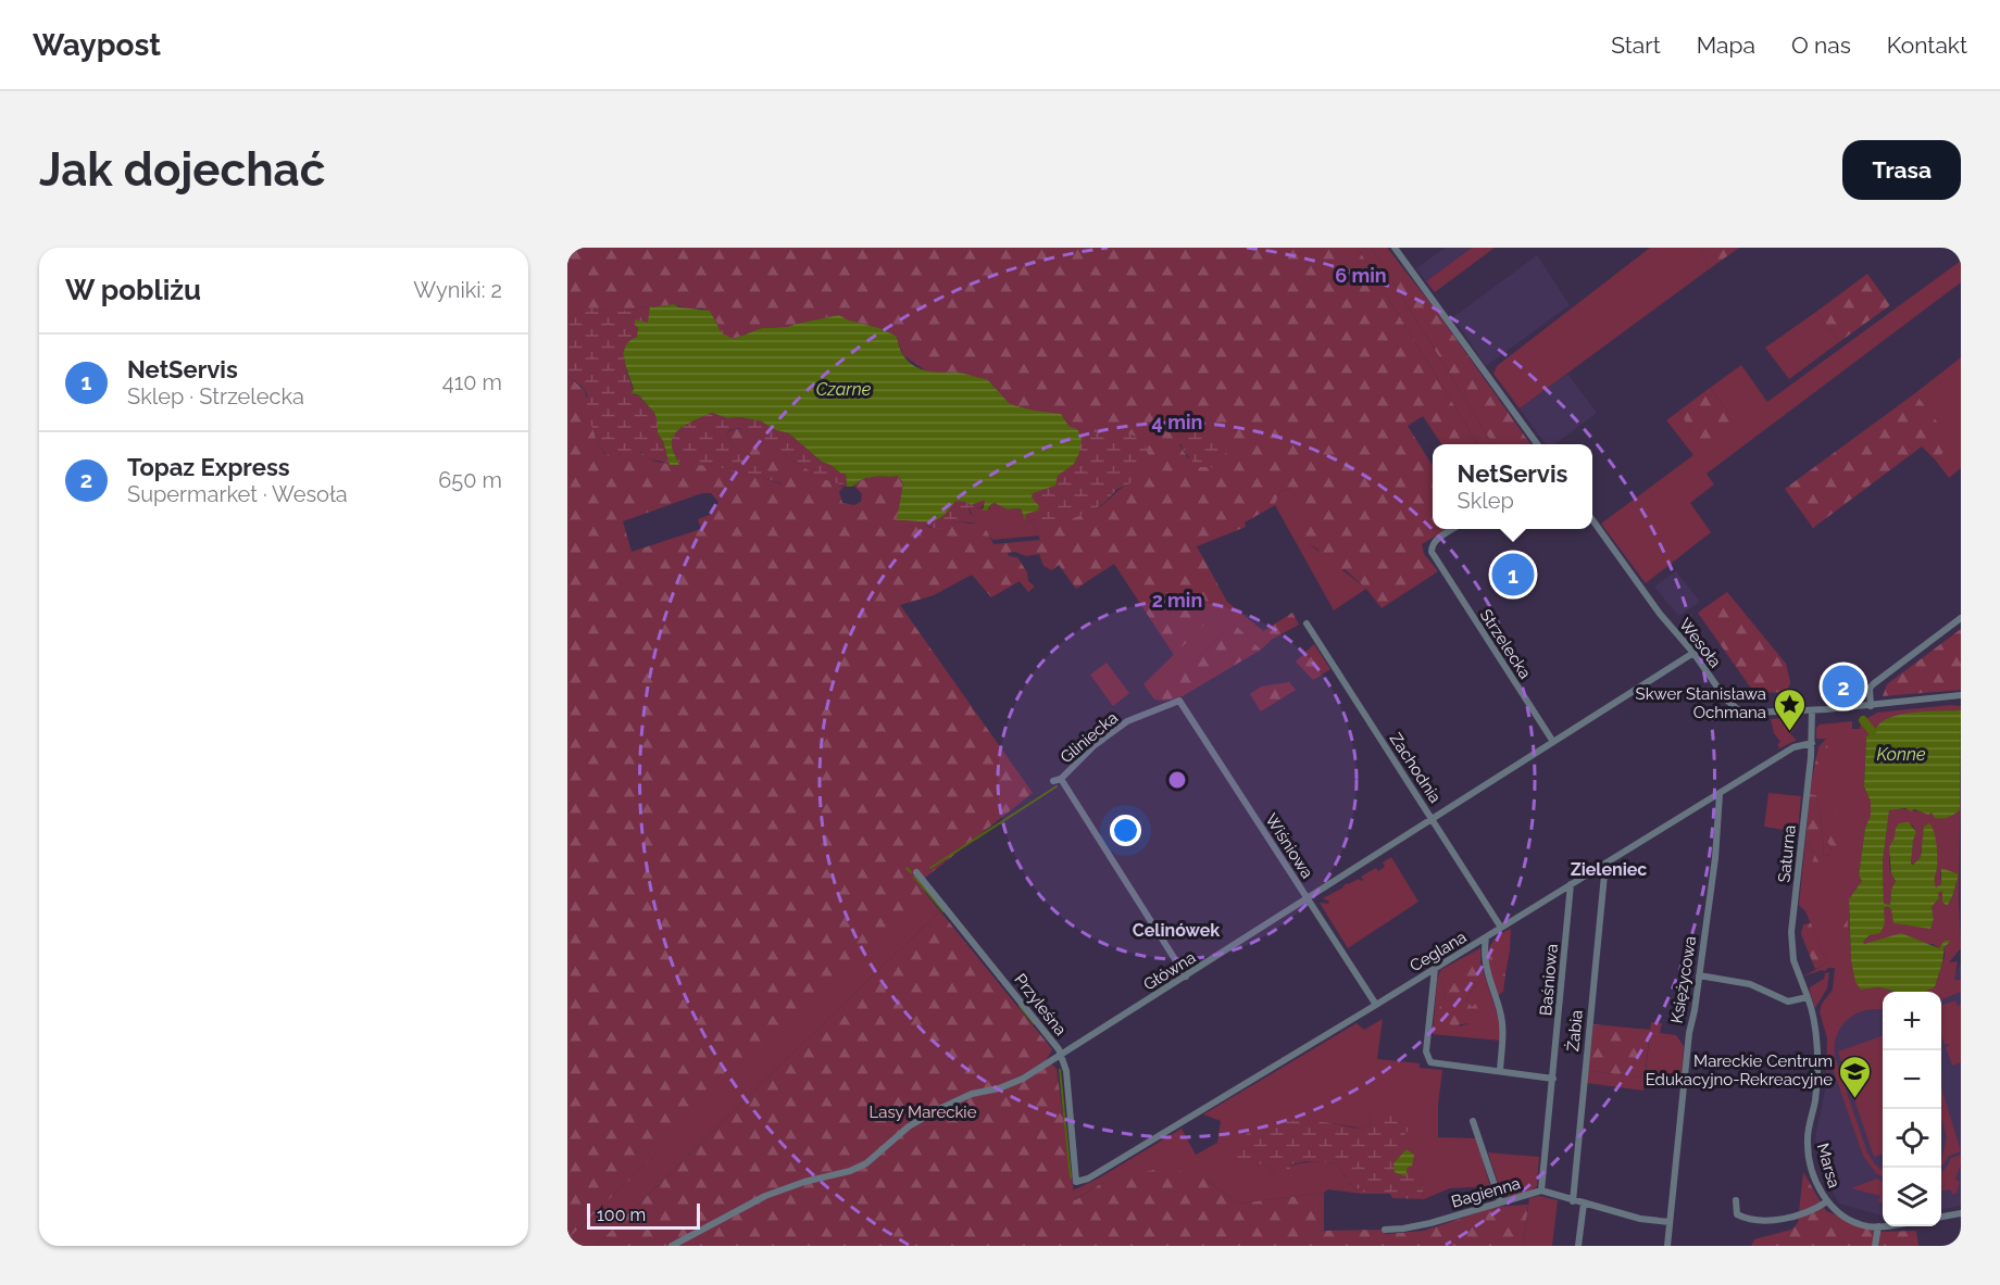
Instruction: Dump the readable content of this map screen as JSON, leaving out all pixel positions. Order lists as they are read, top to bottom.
{
  "streets": {
    "street": [
      "Wesoła",
      "Strzelecka",
      "Gliniecka",
      "Zachodnia",
      "Wiśniowa",
      "Saturna",
      "Ceglana",
      "Główna",
      "Baśniowa",
      "Księżycowa",
      "Przyleśna",
      "Żabia",
      "Marsa",
      "Bagienna"
    ]
  },
  "crossings": [
    ["Wesoła", "Saturna"],
    ["Wesoła", "Główna"],
    ["Strzelecka", "Główna"],
    ["Gliniecka", "Wiśniowa"],
    ["Gliniecka", "Główna"],
    ["Zachodnia", "Ceglana"],
    ["Zachodnia", "Główna"],
    ["Wiśniowa", "Ceglana"],
    ["Wiśniowa", "Główna"],
    ["Saturna", "Ceglana"],
    ["Saturna", "Marsa"],
    ["Ceglana", "Baśniowa"],
    ["Ceglana", "Księżycowa"],
    ["Ceglana", "Przyleśna"],
    ["Ceglana", "Żabia"],
    ["Główna", "Przyleśna"],
    ["Baśniowa", "Bagienna"],
    ["Księżycowa", "Bagienna"],
    ["Żabia", "Bagienna"]
  ],
  "districts": ["Zieleniec", "Celinówek"],
  "water": ["Czarne", "Konne"],
  "parks": ["Lasy Mareckie"],
  "places": {
    "place": ["Skwer Stanisława Ochmana"],
    "school or university": ["Mareckie Centrum Edukacyjno-Rekreacyjne"]
  },
  "scale_bar": "100 m",
  "page": {
    "header": "Waypost",
    "nav": [
      "Start",
      "Mapa",
      "O nas",
      "Kontakt"
    ],
    "buttons": "Trasa",
    "title": "Jak dojechać",
    "heading": ["W pobliżu", "Wyniki: 2"],
    "list": [
      {
        "mark": "1",
        "name": "NetServis",
        "note": "Sklep · Strzelecka",
        "value": "410 m"
      },
      {
        "mark": "2",
        "name": "Topaz Express",
        "note": "Supermarket · Wesoła",
        "value": "650 m"
      }
    ],
    "popup": ["NetServis", "Sklep"],
    "pins": ["1", "2"],
    "map_buttons": ["+", "−"],
    "scale": "100 m"
  },
  "rings": ["6 min", "4 min", "2 min"]
}
